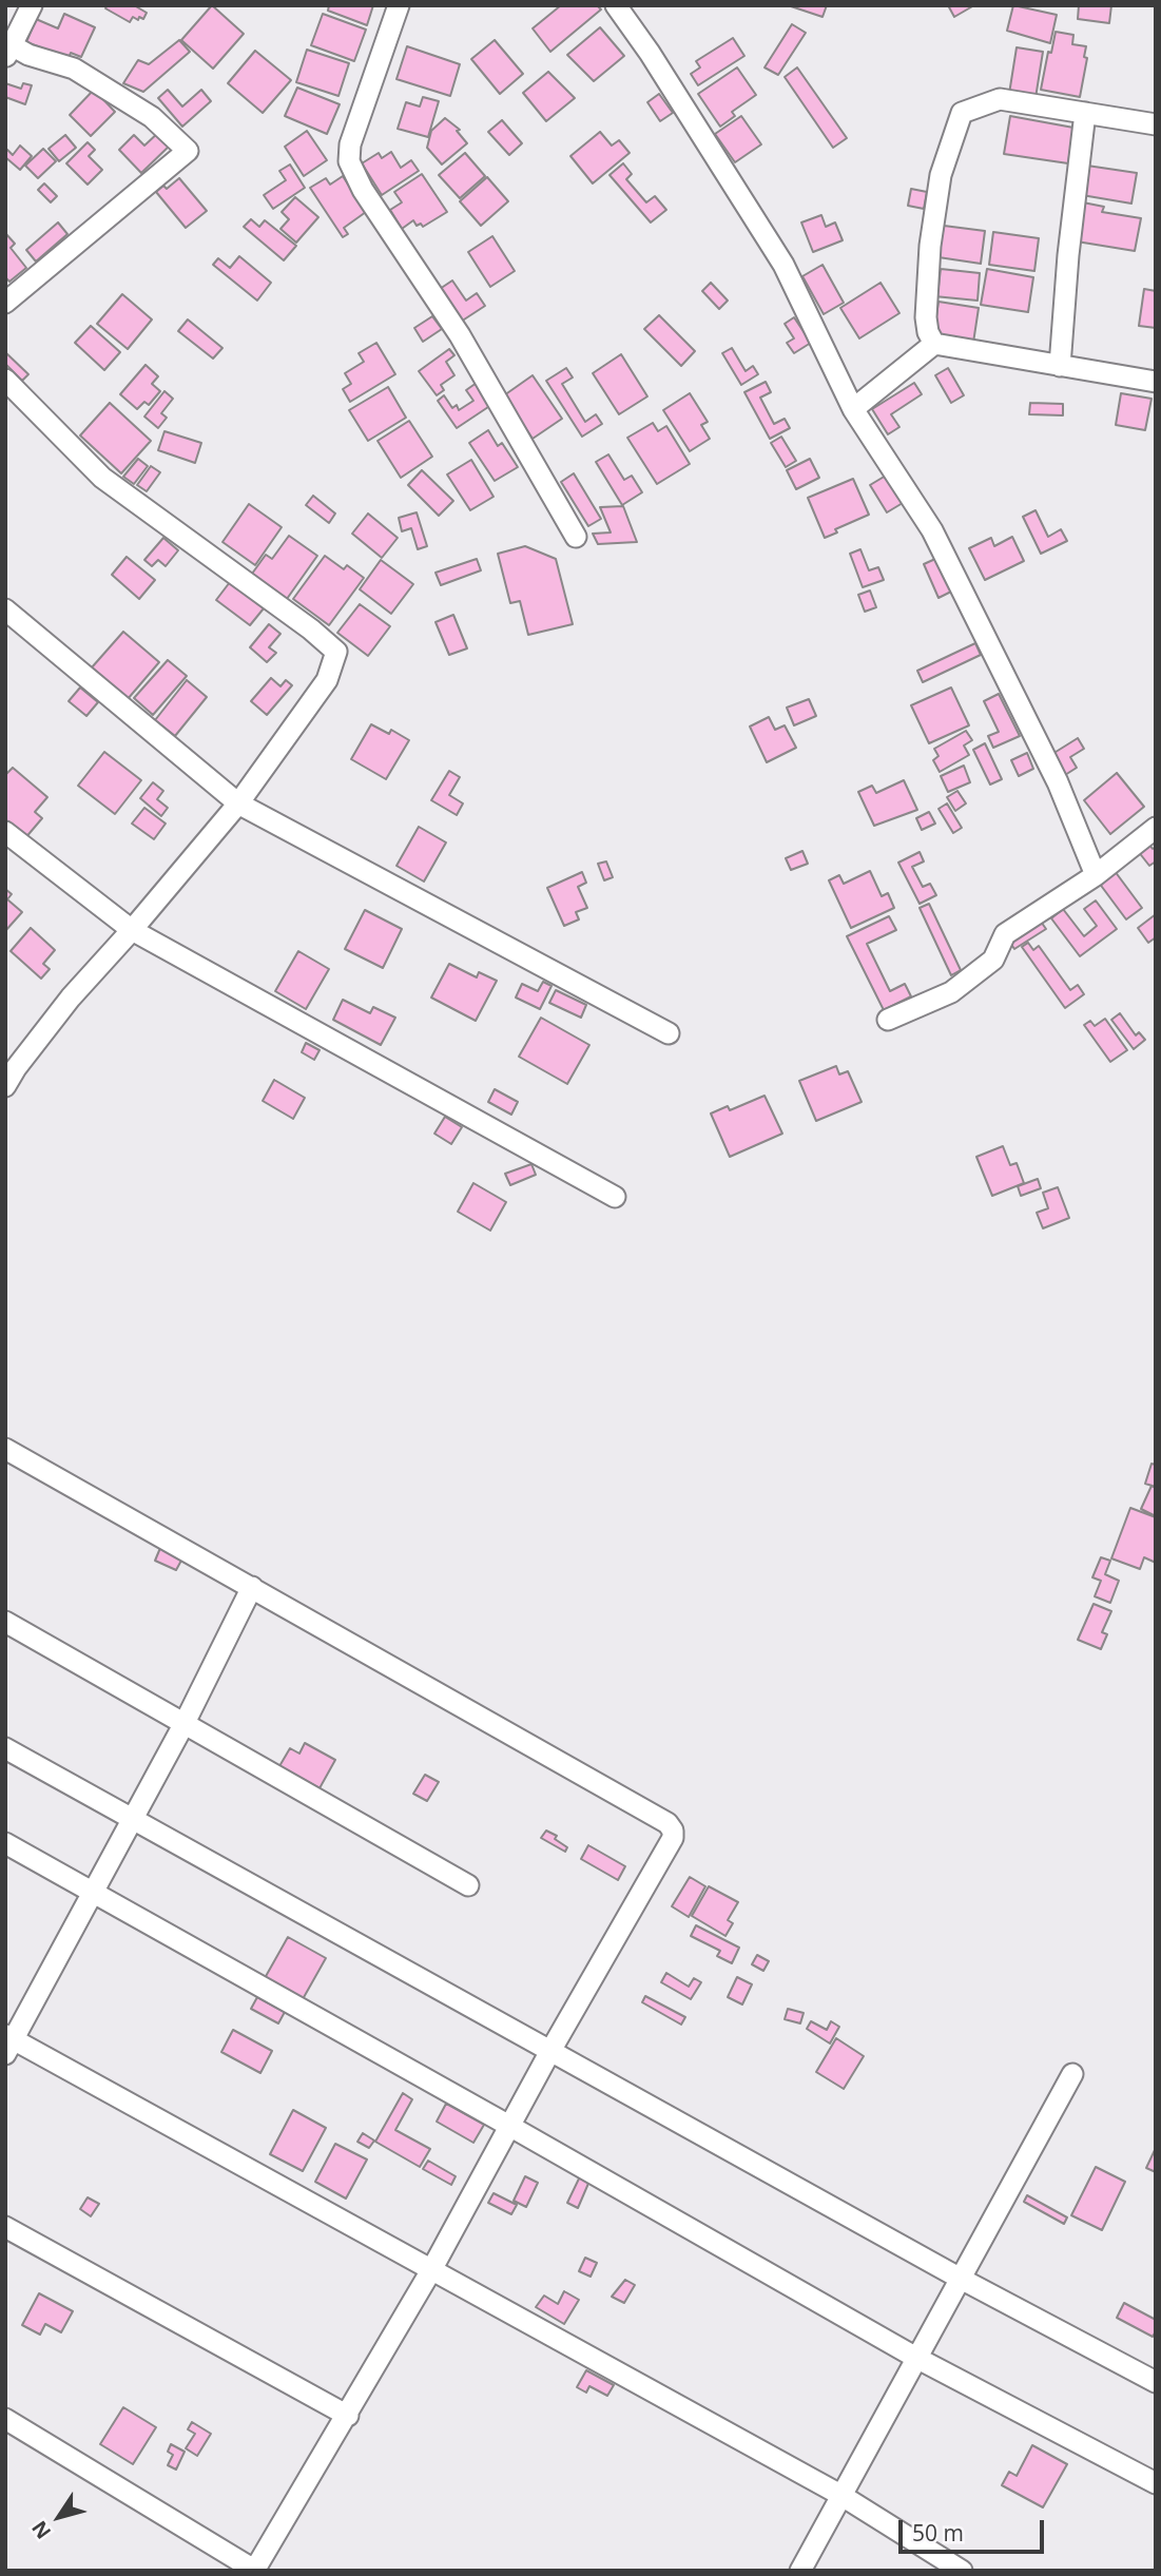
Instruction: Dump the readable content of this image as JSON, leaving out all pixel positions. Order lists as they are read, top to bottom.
{
  "scale_bar": "50 m",
  "north": "bottom left"
}
